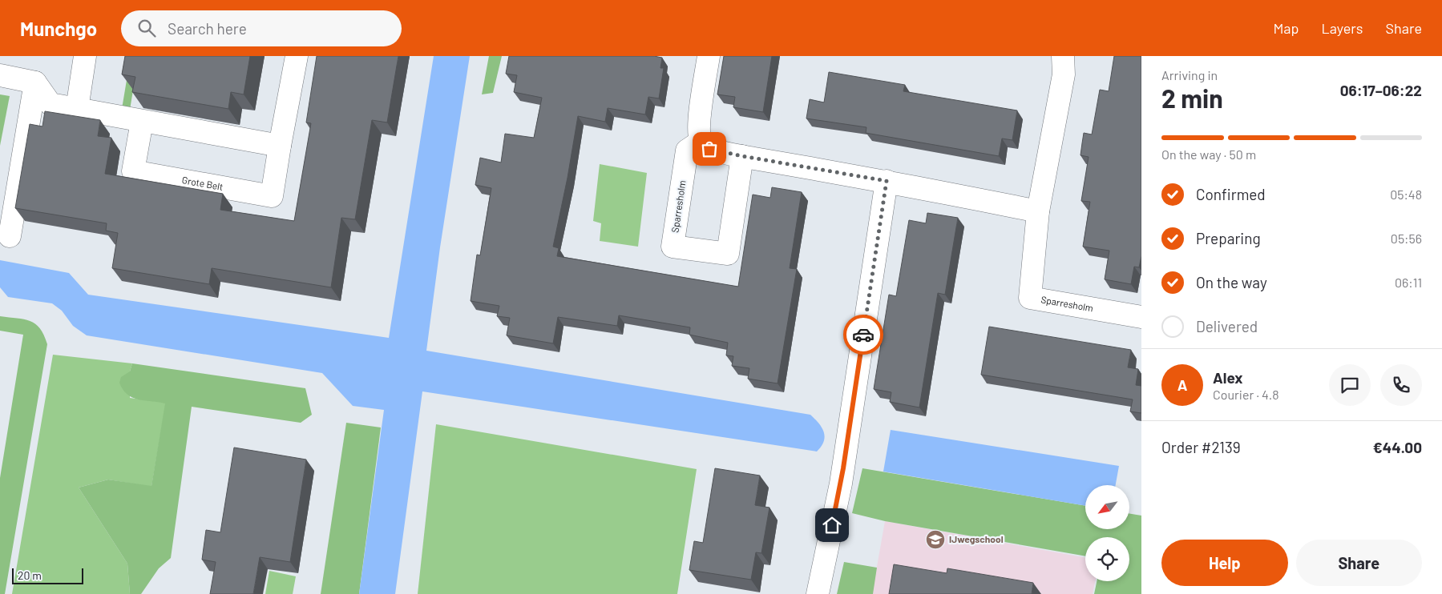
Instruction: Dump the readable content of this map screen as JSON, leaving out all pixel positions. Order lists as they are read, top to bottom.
{
  "streets": {
    "street": ["Grote Belt", "Sparresholm"]
  },
  "places": {
    "school or university": ["IJwegschool"]
  },
  "scale_bar": "20 m",
  "north": "bottom left",
  "page": {
    "header": "Munchgo",
    "search": "Search here",
    "nav": ["Map", "Layers", "Share"],
    "heading": ["2 min", "Arriving in", "06:17–06:22"],
    "panel": [
      "Alex",
      "Courier · 4.8",
      "Order #2139",
      "€44.00"
    ],
    "bar": "On the way · 50 m",
    "list": [
      ["Confirmed", "05:48"],
      ["Preparing", "05:56"],
      ["On the way", "06:11"],
      "Delivered"
    ],
    "round": "A",
    "buttons": ["Help", "Share"],
    "scale": "20 m"
  }
}
